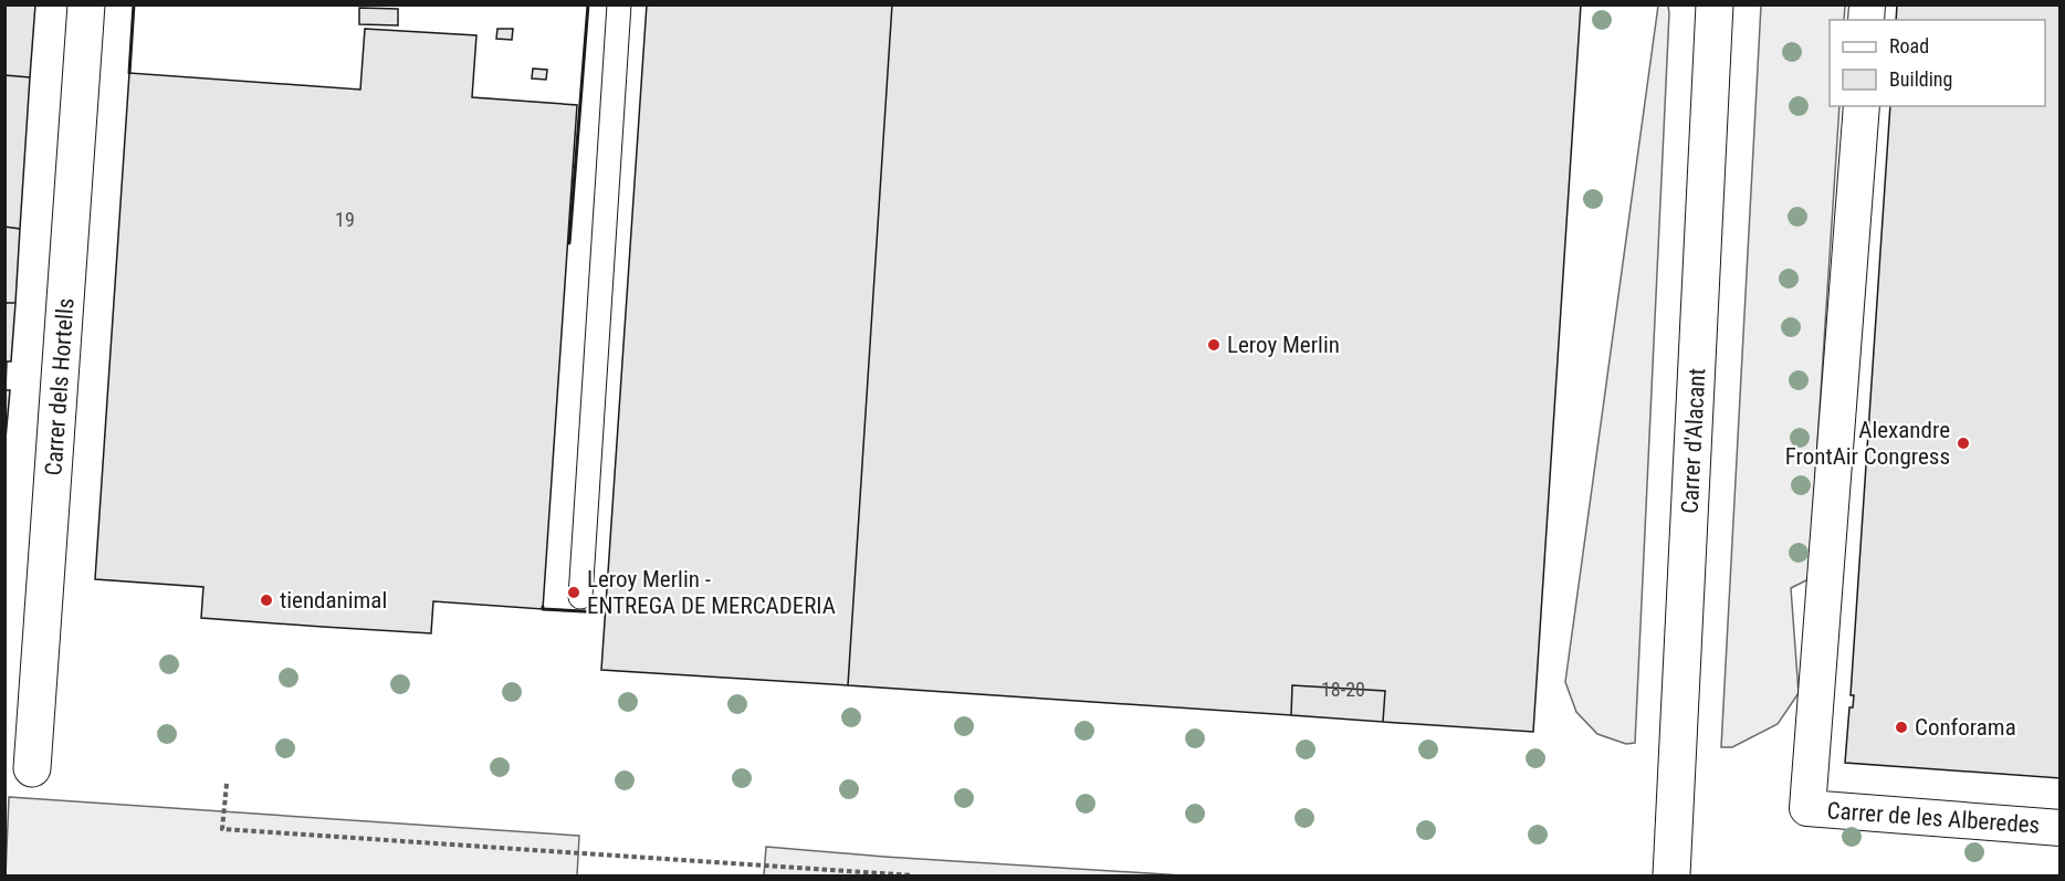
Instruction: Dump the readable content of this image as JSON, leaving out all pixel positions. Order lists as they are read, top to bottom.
{
  "streets": {
    "street": ["Carrer dels Hortells", "Carrer d'Alacant", "Carrer de les Alberedes"]
  },
  "places": [
    "Leroy Merlin",
    "Alexandre FrontAir Congress",
    "Leroy Merlin - ENTREGA DE MERCADERIA",
    "tiendanimal",
    "Conforama"
  ],
  "house_numbers": ["19", "18-20"],
  "legend": ["Road", "Building"]
}
